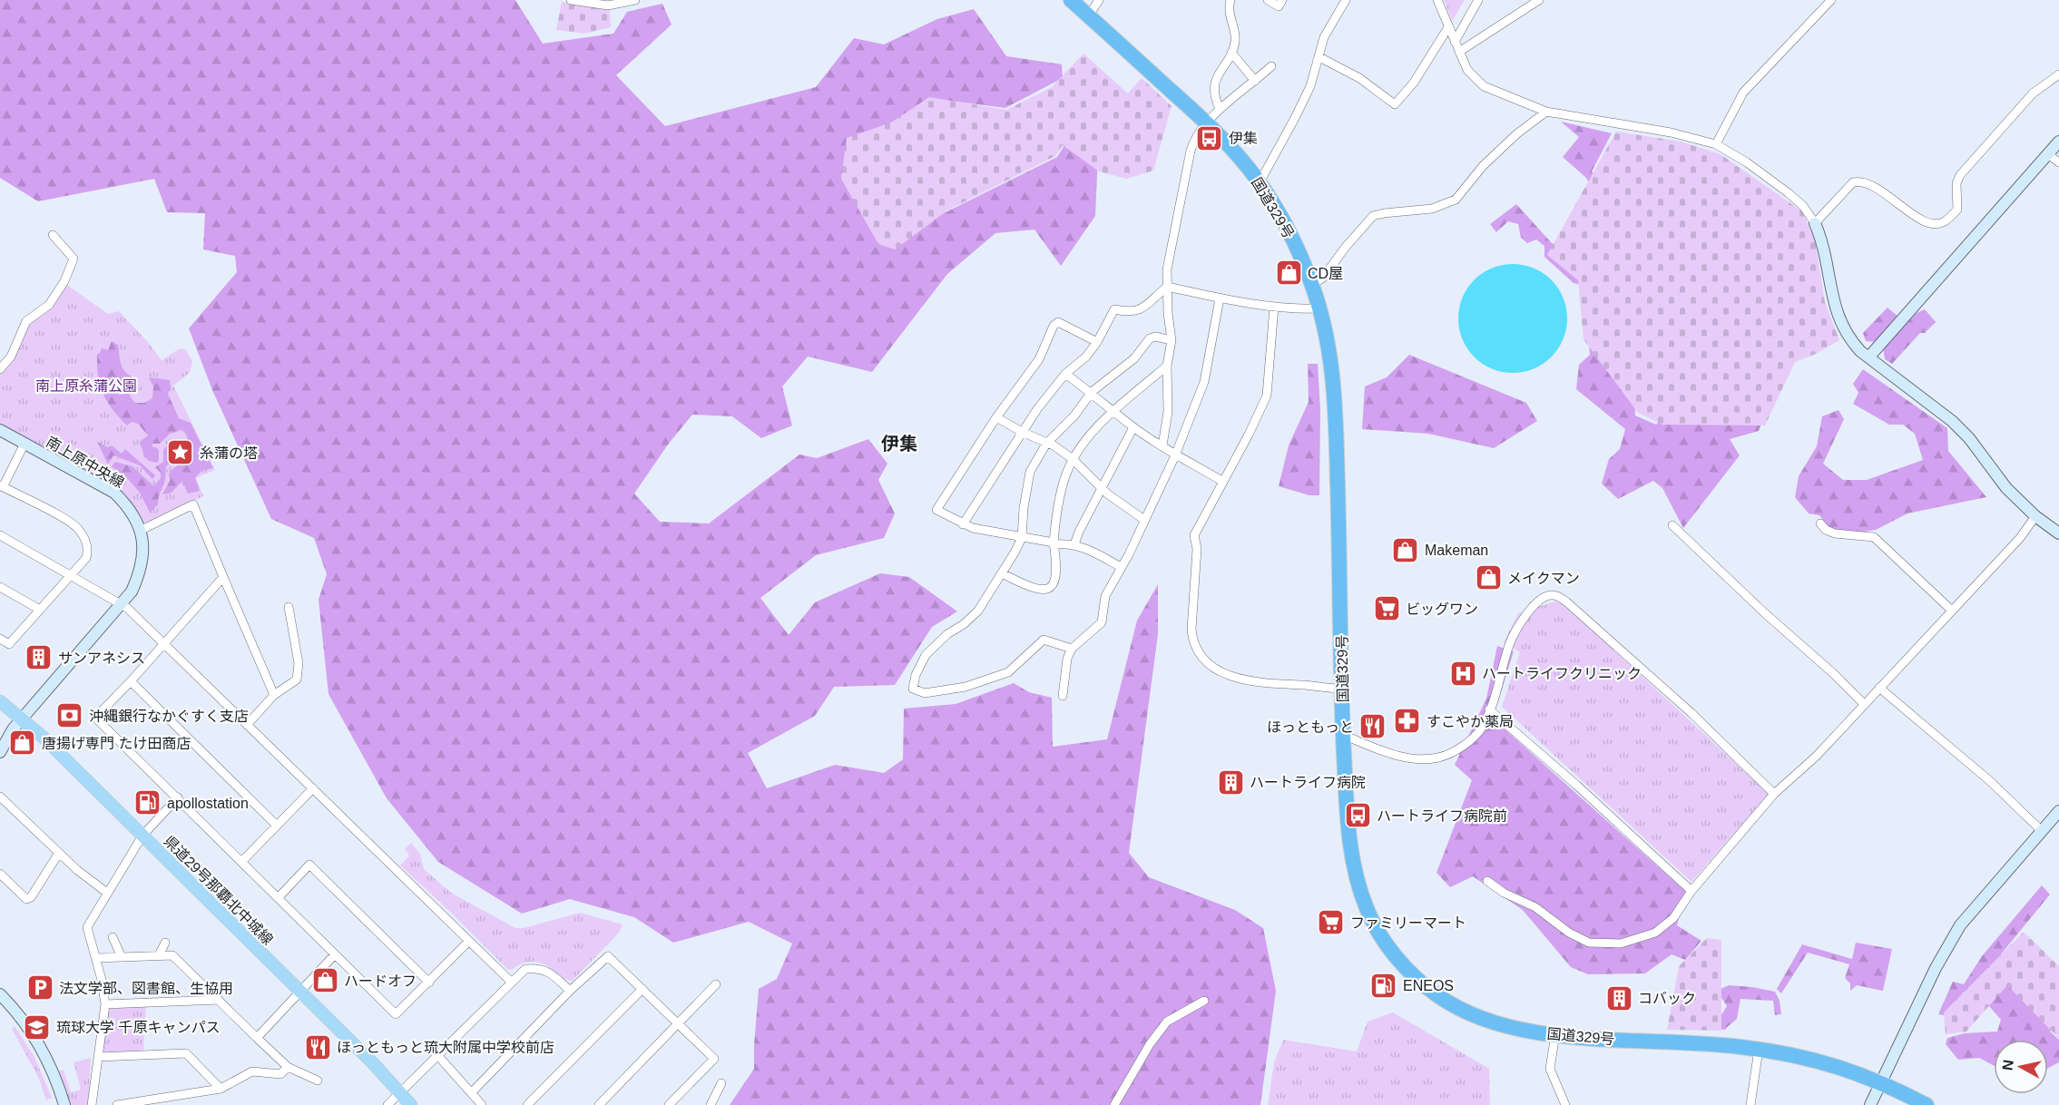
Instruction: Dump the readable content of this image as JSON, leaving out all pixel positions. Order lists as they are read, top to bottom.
{
  "streets": {
    "highway": ["国道329号"],
    "main road": ["県道29号那覇北中城線"],
    "street": ["南上原中央線"]
  },
  "crossings": [
    ["南上原中央線", "県道29号那覇北中城線"]
  ],
  "districts": ["伊集"],
  "parks": ["南上原糸蒲公園"],
  "places": {
    "bus stop": ["伊集", "ハートライフ病院前"],
    "shop": [
      "CD屋",
      "Makeman",
      "メイクマン",
      "唐揚げ専門 たけ田商店",
      "ハードオフ"
    ],
    "place": ["糸蒲の塔"],
    "supermarket": ["ビッグワン", "ファミリーマート"],
    "building": ["サンアネシス", "ハートライフ病院", "コバック"],
    "hospital": ["ハートライフクリニック"],
    "bank": ["沖縄銀行なかぐすく支店"],
    "pharmacy": ["すこやか薬局"],
    "restaurant": ["ほっともっと", "ほっともっと琉大附属中学校前店"],
    "fuel station": ["apollostation", "ENEOS"],
    "parking": ["法文学部、図書館、生協用"],
    "school or university": ["琉球大学 千原キャンパス"]
  },
  "north": "left"
}
